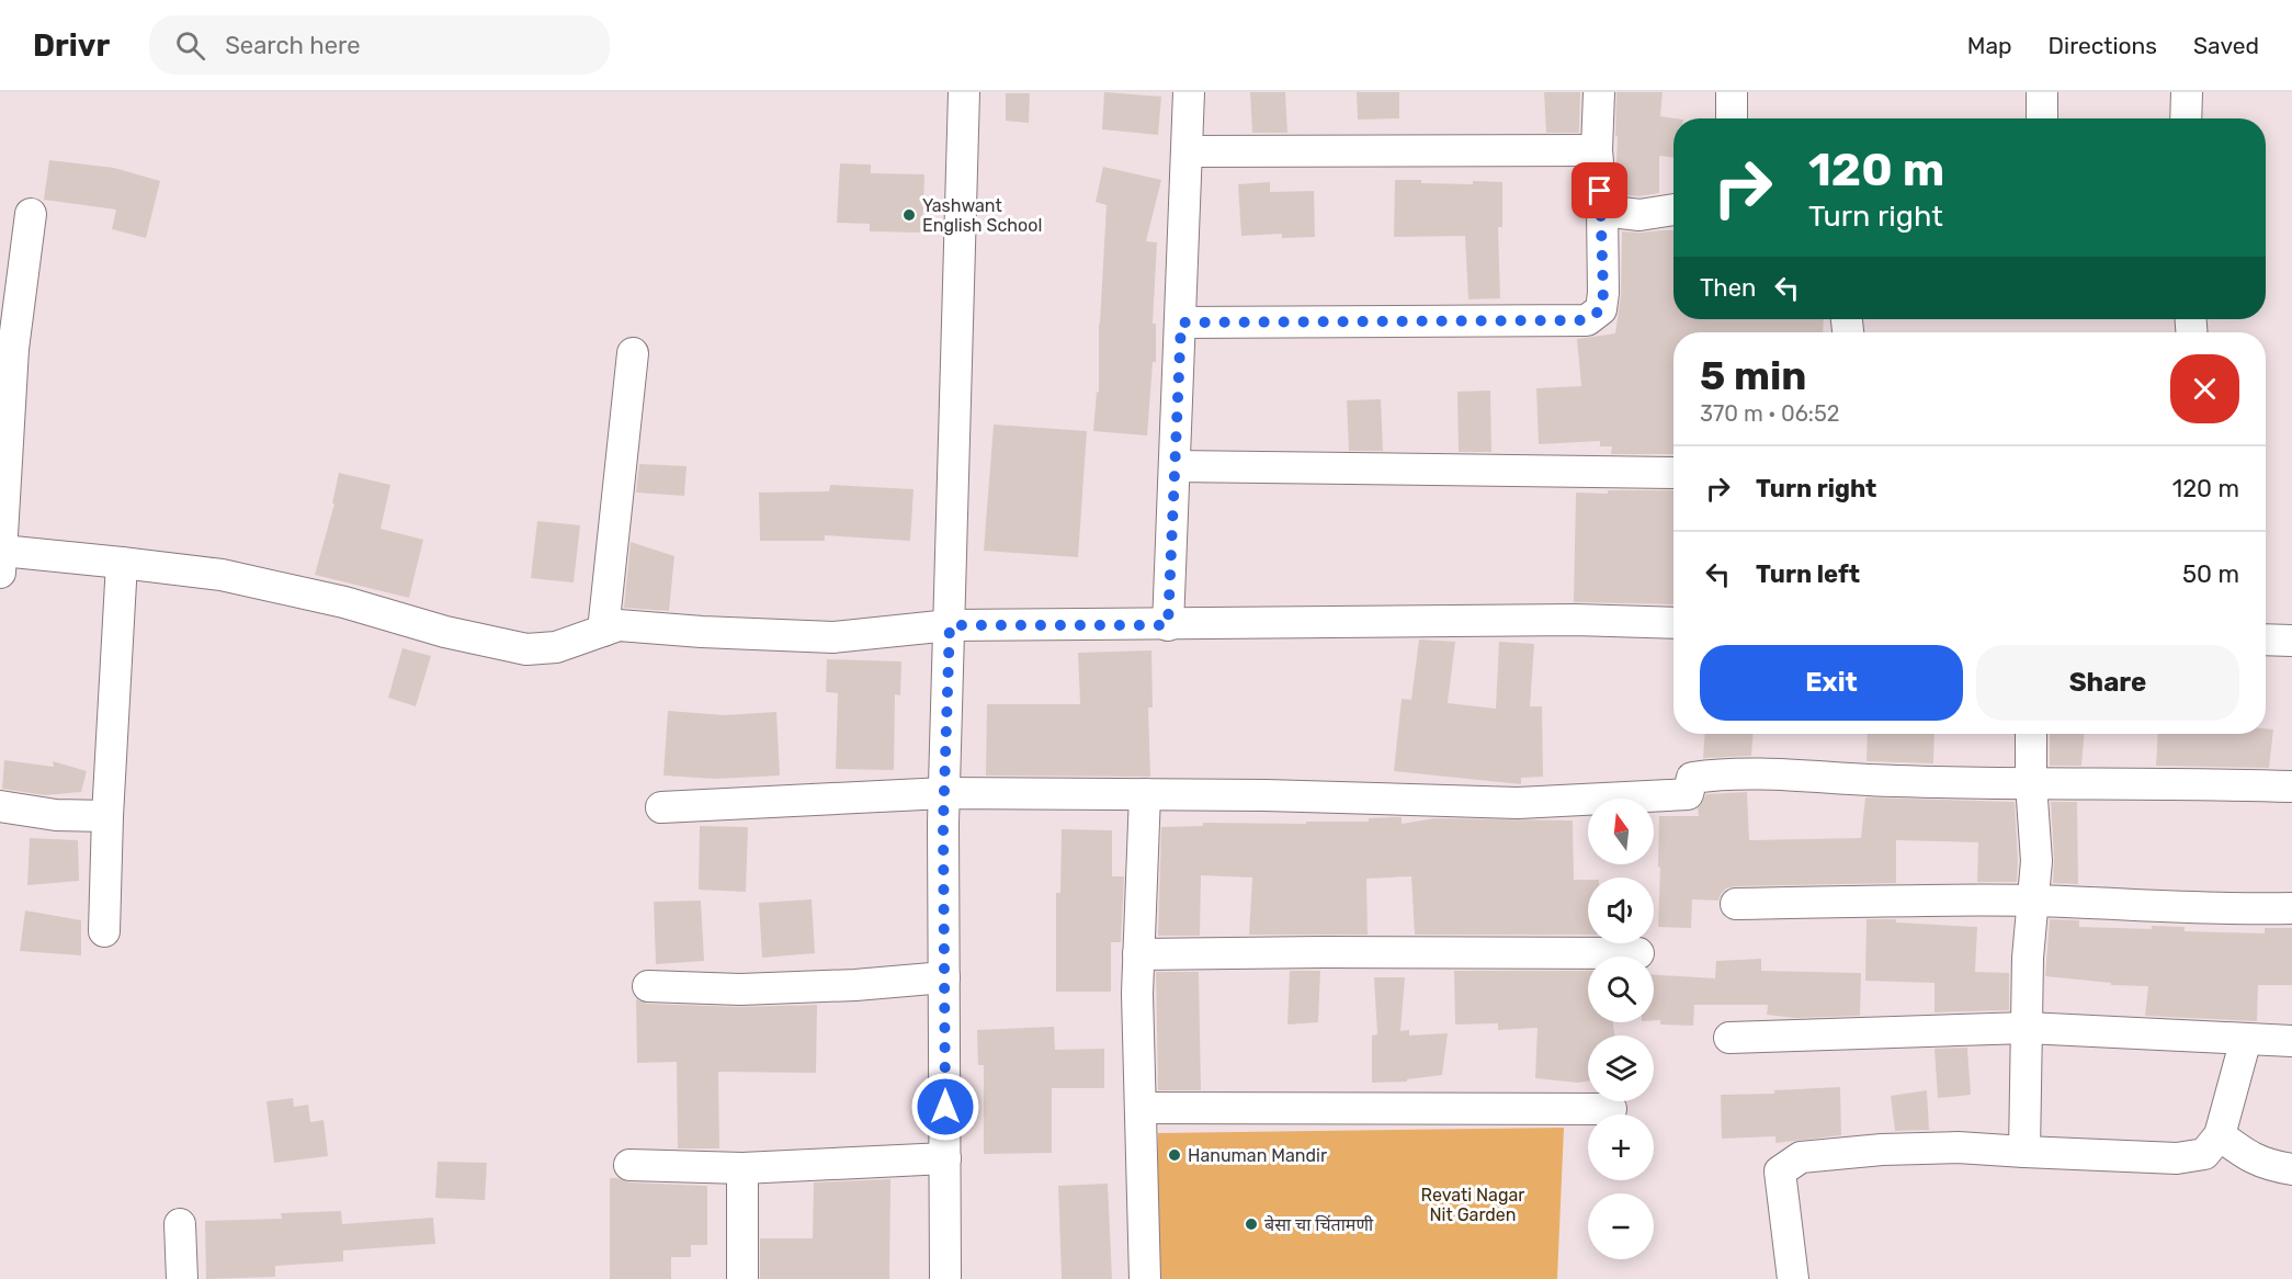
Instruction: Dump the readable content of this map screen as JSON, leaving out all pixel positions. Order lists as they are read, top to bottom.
{
  "parks": ["Revati Nagar Nit Garden"],
  "places": ["Yashwant English School", "Hanuman Mandir", "बेसा चा चिंतामणी"],
  "north": "top",
  "page": {
    "header": "Drivr",
    "search": "Search here",
    "nav": ["Map", "Directions", "Saved"],
    "turn": ["120 m", "Turn right"],
    "then": "Then",
    "heading": ["5 min", "370 m · 06:52"],
    "list": [
      {
        "name": "Turn right",
        "value": "120 m"
      },
      {
        "name": "Turn left",
        "value": "50 m"
      }
    ],
    "buttons": ["Exit", "Share"],
    "map_buttons": ["+", "−"]
  }
}
